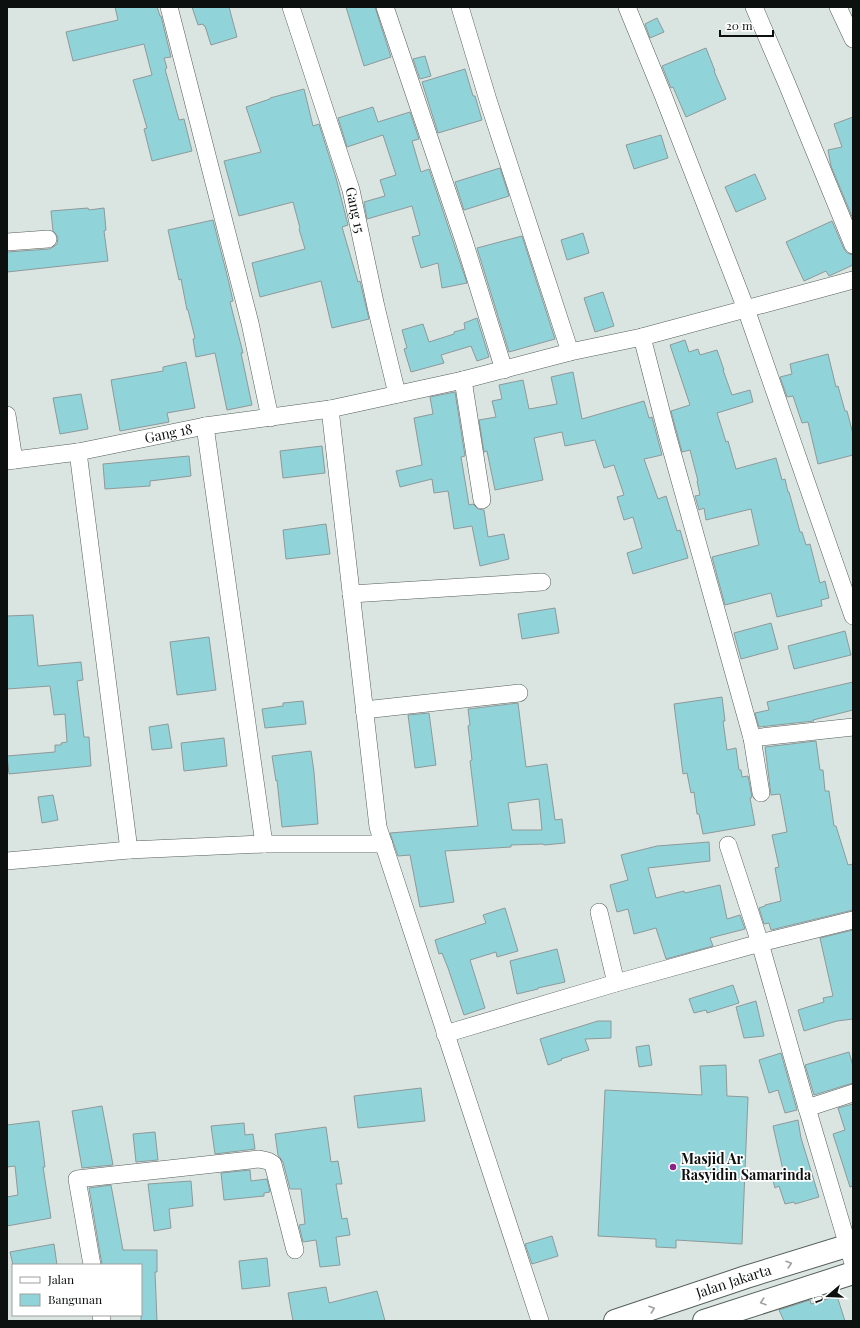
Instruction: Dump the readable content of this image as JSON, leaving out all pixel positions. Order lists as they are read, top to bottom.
{
  "streets": {
    "main road": ["Jalan Jakarta"],
    "street": ["Gang 15", "Gang 18"]
  },
  "crossings": [
    ["Gang 15", "Gang 18"]
  ],
  "places": ["Masjid Ar Rasyidin Samarinda"],
  "legend": ["Jalan", "Bangunan"],
  "scale_bar": "20 m",
  "north": "left"
}
